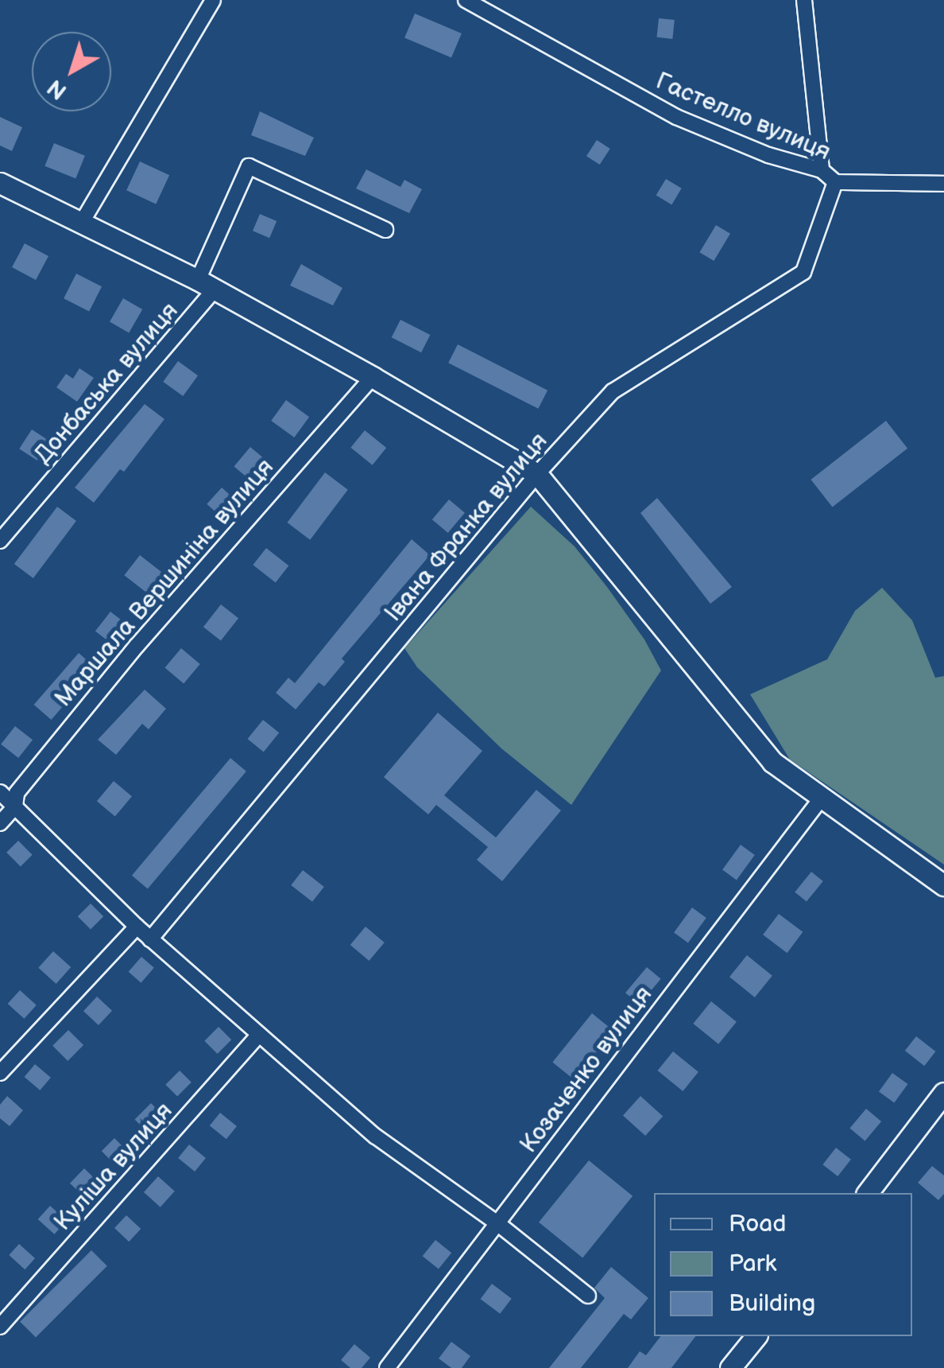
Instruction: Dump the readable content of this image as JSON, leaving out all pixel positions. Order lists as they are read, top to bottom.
{
  "streets": {
    "street": [
      "Гастелло вулиця",
      "Донбаська вулиця",
      "Івана Франка вулиця",
      "Маршала Вершиніна вулиця",
      "Козаченко вулиця",
      "Куліша вулиця"
    ]
  },
  "crossings": [
    ["Гастелло вулиця", "Івана Франка вулиця"]
  ],
  "legend": ["Road", "Park", "Building"],
  "north": "bottom left"
}
